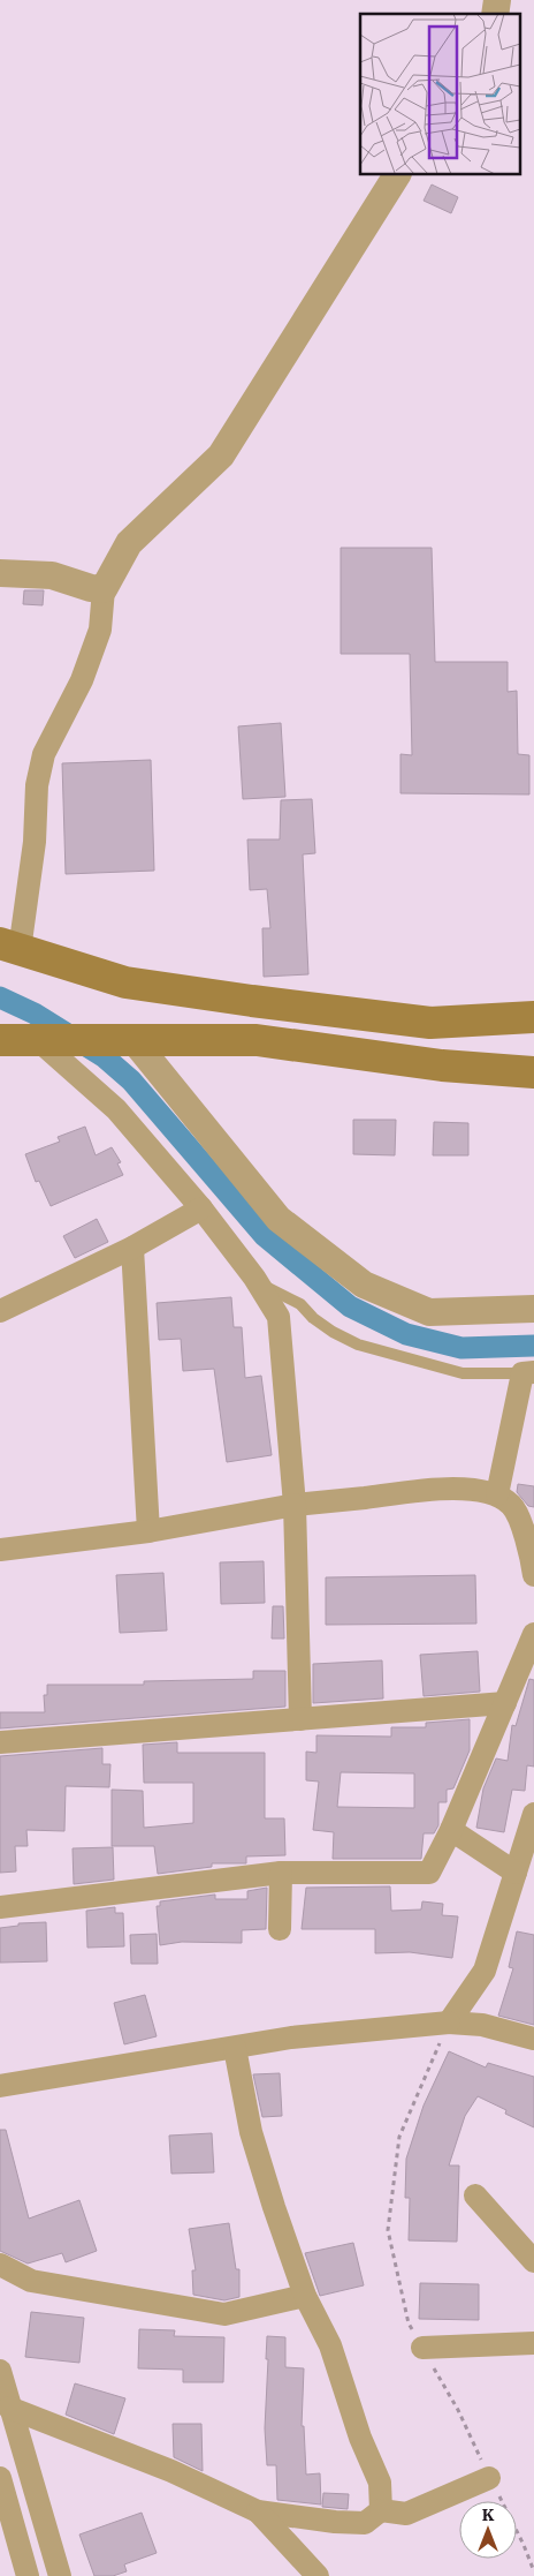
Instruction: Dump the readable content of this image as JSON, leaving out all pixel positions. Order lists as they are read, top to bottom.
{
  "north": "top"
}
